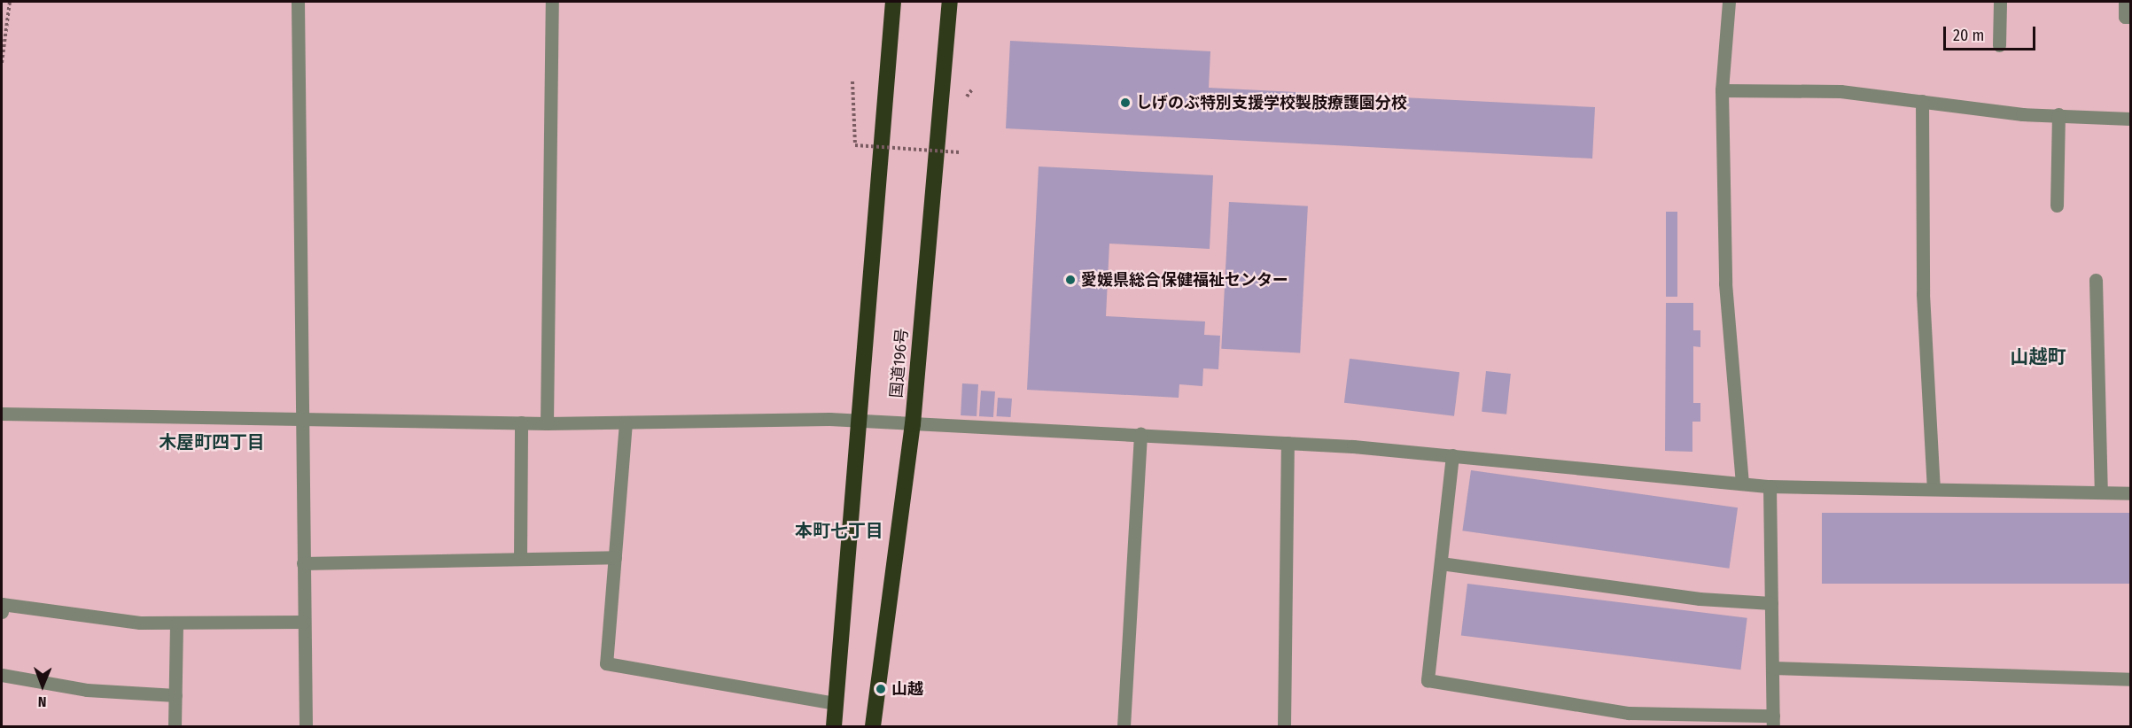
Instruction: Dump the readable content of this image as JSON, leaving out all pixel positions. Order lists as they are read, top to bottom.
{
  "streets": {
    "highway": ["国道196号"]
  },
  "districts": ["山越町", "木屋町四丁目", "本町七丁目"],
  "places": ["しげのぶ特別支援学校製肢療護園分校", "愛媛県総合保健福祉センター", "山越"],
  "scale_bar": "20 m",
  "north": "bottom"
}
